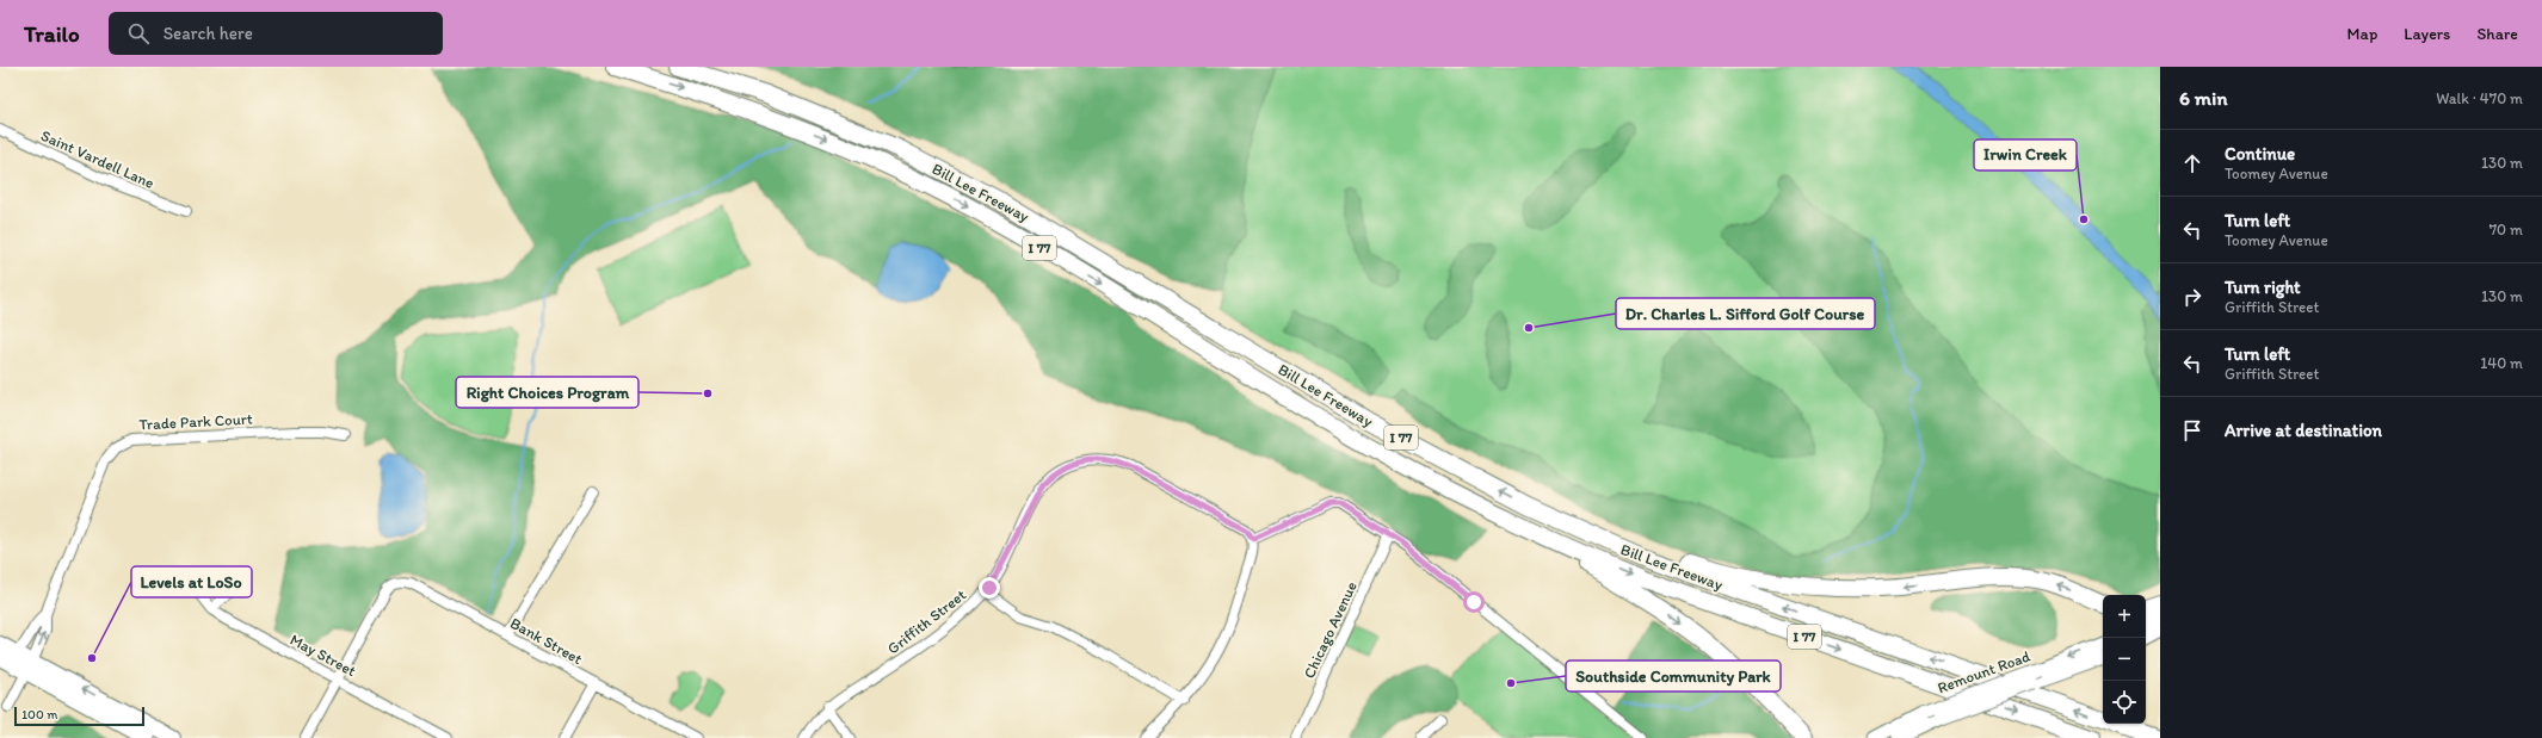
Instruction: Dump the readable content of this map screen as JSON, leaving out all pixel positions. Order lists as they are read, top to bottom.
{
  "streets": {
    "highway": ["Bill Lee Freeway", "I 77"],
    "main road": ["Remount Road"],
    "street": [
      "Saint Vardell Lane",
      "Trade Park Court",
      "Griffith Street",
      "Chicago Avenue",
      "Bank Street",
      "May Street"
    ]
  },
  "crossings": [
    ["Bank Street", "May Street"]
  ],
  "places": [
    "Irwin Creek",
    "Dr. Charles L. Sifford Golf Course",
    "Right Choices Program",
    "Levels at LoSo",
    "Southside Community Park"
  ],
  "scale_bar": "100 m",
  "page": {
    "header": "Trailo",
    "search": "Search here",
    "nav": ["Map", "Layers", "Share"],
    "heading": ["6 min", "Walk · 470 m"],
    "list": [
      ["Continue", "Toomey Avenue", "130 m"],
      ["Turn left", "Toomey Avenue", "70 m"],
      ["Turn right", "Griffith Street", "130 m"],
      ["Turn left", "Griffith Street", "140 m"],
      "Arrive at destination"
    ],
    "map_buttons": ["+", "−"],
    "scale": "100 m"
  }
}
